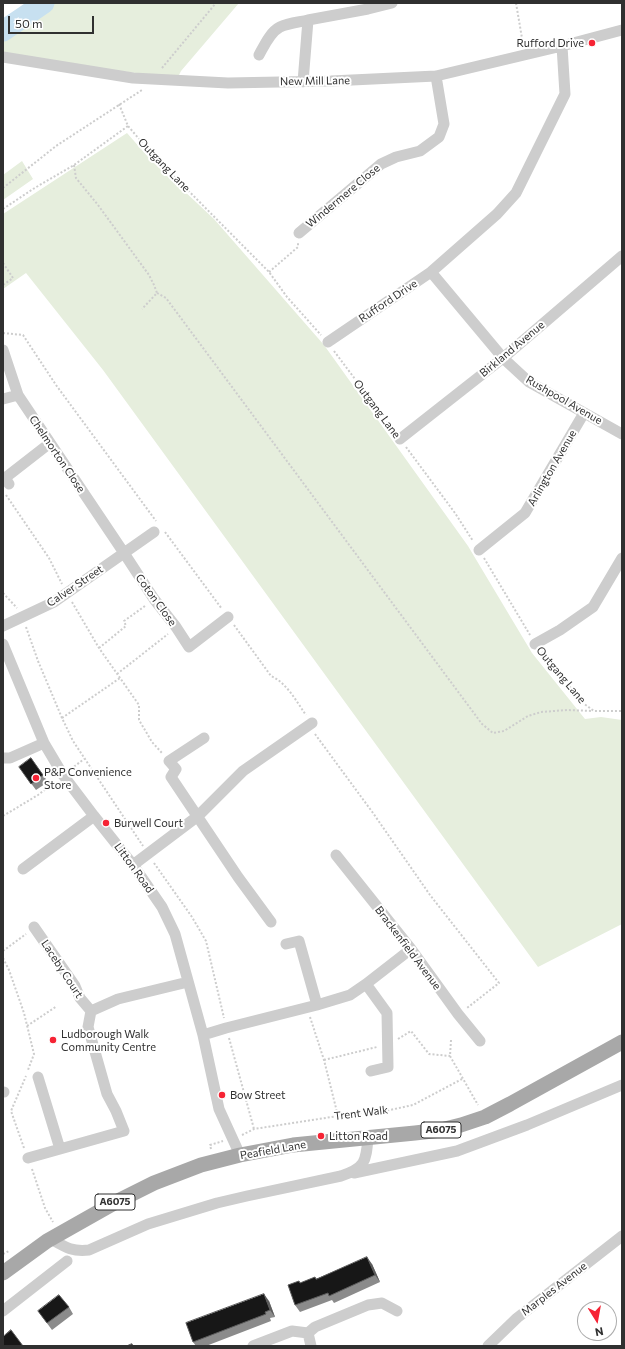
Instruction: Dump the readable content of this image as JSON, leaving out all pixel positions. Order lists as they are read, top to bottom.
{
  "streets": {
    "main road": ["A6075", "Peafield Lane"],
    "street": [
      "New Mill Lane",
      "Windermere Close",
      "Rufford Drive",
      "Birkland Avenue",
      "Rushpool Avenue",
      "Chelmorton Close",
      "Arlington Avenue",
      "Calver Street",
      "Coton Close",
      "Litton Road",
      "Brackenfield Avenue",
      "Laceby Court",
      "Marples Avenue"
    ],
    "path": ["Outgang Lane", "Trent Walk"]
  },
  "crossings": [
    ["New Mill Lane", "Windermere Close"],
    ["New Mill Lane", "Rufford Drive"],
    ["Outgang Lane", "Rufford Drive"],
    ["Outgang Lane", "Birkland Avenue"],
    ["Outgang Lane", "Arlington Avenue"],
    ["Rufford Drive", "Rushpool Avenue"],
    ["Birkland Avenue", "Rushpool Avenue"],
    ["Rushpool Avenue", "Arlington Avenue"],
    ["Chelmorton Close", "Calver Street"],
    ["Chelmorton Close", "Coton Close"],
    ["Calver Street", "Coton Close"],
    ["Litton Road", "Peafield Lane"]
  ],
  "places": [
    "Rufford Drive",
    "P&P Convenience Store",
    "Burwell Court",
    "Ludborough Walk Community Centre",
    "Bow Street",
    "Litton Road"
  ],
  "scale_bar": "50 m",
  "north": "bottom"
}
